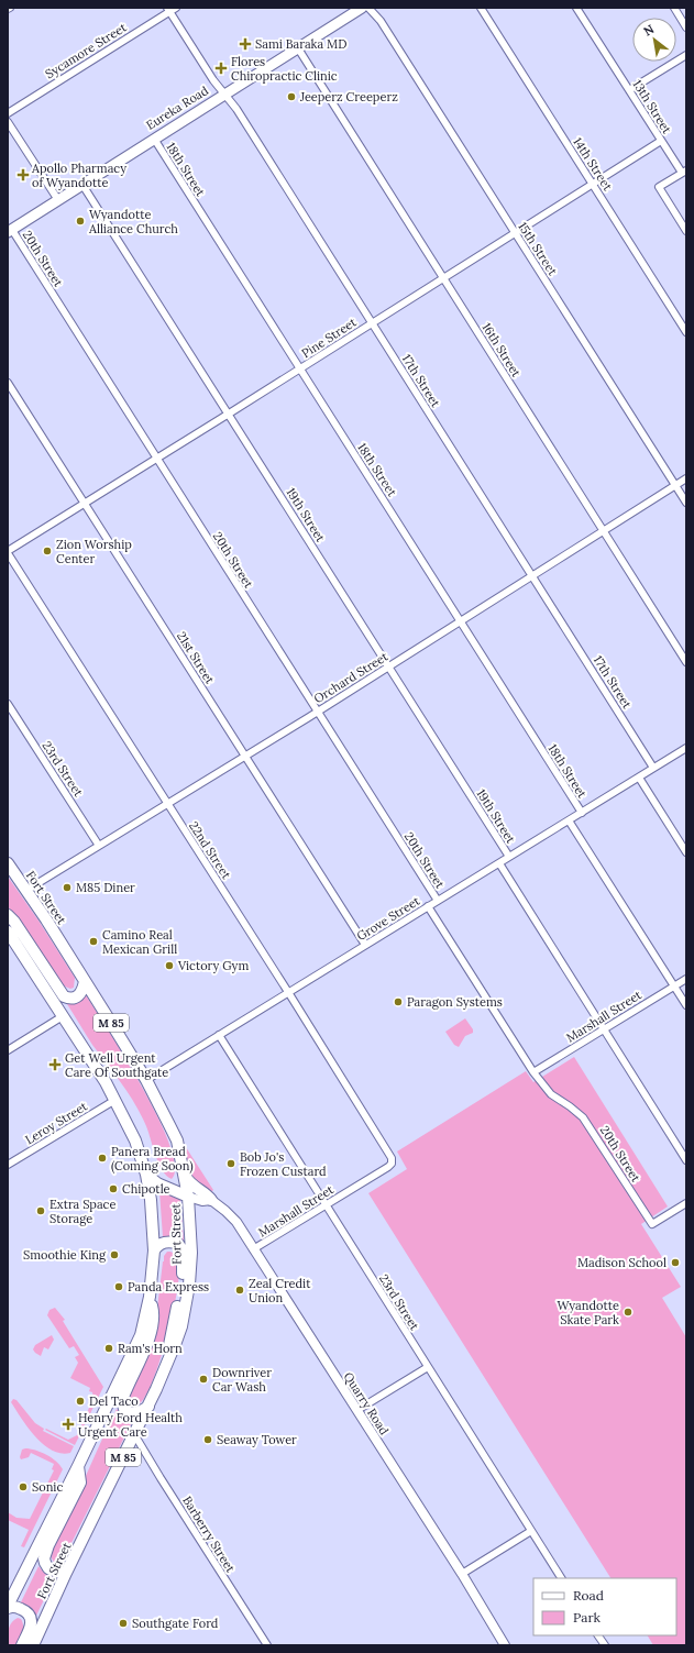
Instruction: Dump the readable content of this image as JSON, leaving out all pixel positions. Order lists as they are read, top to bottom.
{
  "streets": {
    "main road": ["Eureka Road", "Fort Street", "M 85"],
    "street": [
      "Sycamore Street",
      "13th Street",
      "14th Street",
      "18th Street",
      "15th Street",
      "20th Street",
      "Pine Street",
      "16th Street",
      "17th Street",
      "19th Street",
      "21st Street",
      "Orchard Street",
      "23rd Street",
      "22nd Street",
      "Grove Street",
      "Marshall Street",
      "Leroy Street",
      "Quarry Road",
      "Barberry Street"
    ]
  },
  "crossings": [
    ["Sycamore Street", "17th Street"],
    ["13th Street", "Pine Street"],
    ["Eureka Road", "18th Street"],
    ["Eureka Road", "20th Street"],
    ["Eureka Road", "16th Street"],
    ["Eureka Road", "17th Street"],
    ["Eureka Road", "19th Street"],
    ["14th Street", "Pine Street"],
    ["18th Street", "Pine Street"],
    ["18th Street", "Orchard Street"],
    ["18th Street", "Grove Street"],
    ["15th Street", "Pine Street"],
    ["15th Street", "Orchard Street"],
    ["20th Street", "Pine Street"],
    ["20th Street", "Orchard Street"],
    ["20th Street", "Grove Street"],
    ["20th Street", "Marshall Street"],
    ["Pine Street", "16th Street"],
    ["Pine Street", "17th Street"],
    ["Pine Street", "19th Street"],
    ["Pine Street", "21st Street"],
    ["Pine Street", "22nd Street"],
    ["16th Street", "Orchard Street"],
    ["17th Street", "Orchard Street"],
    ["17th Street", "Grove Street"],
    ["19th Street", "Orchard Street"],
    ["19th Street", "Grove Street"],
    ["21st Street", "Orchard Street"],
    ["21st Street", "Grove Street"],
    ["Orchard Street", "23rd Street"],
    ["Orchard Street", "22nd Street"],
    ["Orchard Street", "Fort Street"],
    ["23rd Street", "Grove Street"],
    ["23rd Street", "Marshall Street"],
    ["22nd Street", "Grove Street"],
    ["22nd Street", "Marshall Street"],
    ["Fort Street", "Grove Street"],
    ["Fort Street", "Leroy Street"],
    ["Fort Street", "Barberry Street"],
    ["Marshall Street", "Quarry Road"]
  ],
  "places": {
    "health": [
      "Sami Baraka MD",
      "Flores Chiropractic Clinic",
      "Apollo Pharmacy of Wyandotte",
      "Get Well Urgent Care Of Southgate",
      "Henry Ford Health Urgent Care"
    ],
    "other": [
      "Jeeperz Creeperz",
      "Wyandotte Alliance Church",
      "Zion Worship Center",
      "M85 Diner",
      "Camino Real Mexican Grill",
      "Victory Gym",
      "Paragon Systems",
      "Panera Bread (Coming Soon)",
      "Bob Jo's Frozen Custard",
      "Chipotle",
      "Extra Space Storage",
      "Smoothie King",
      "Madison School",
      "Panda Express",
      "Zeal Credit Union",
      "Wyandotte Skate Park",
      "Ram's Horn",
      "Downriver Car Wash",
      "Del Taco",
      "Seaway Tower",
      "Sonic",
      "Southgate Ford"
    ]
  },
  "legend": ["Road", "Park"],
  "north": "top left"
}
